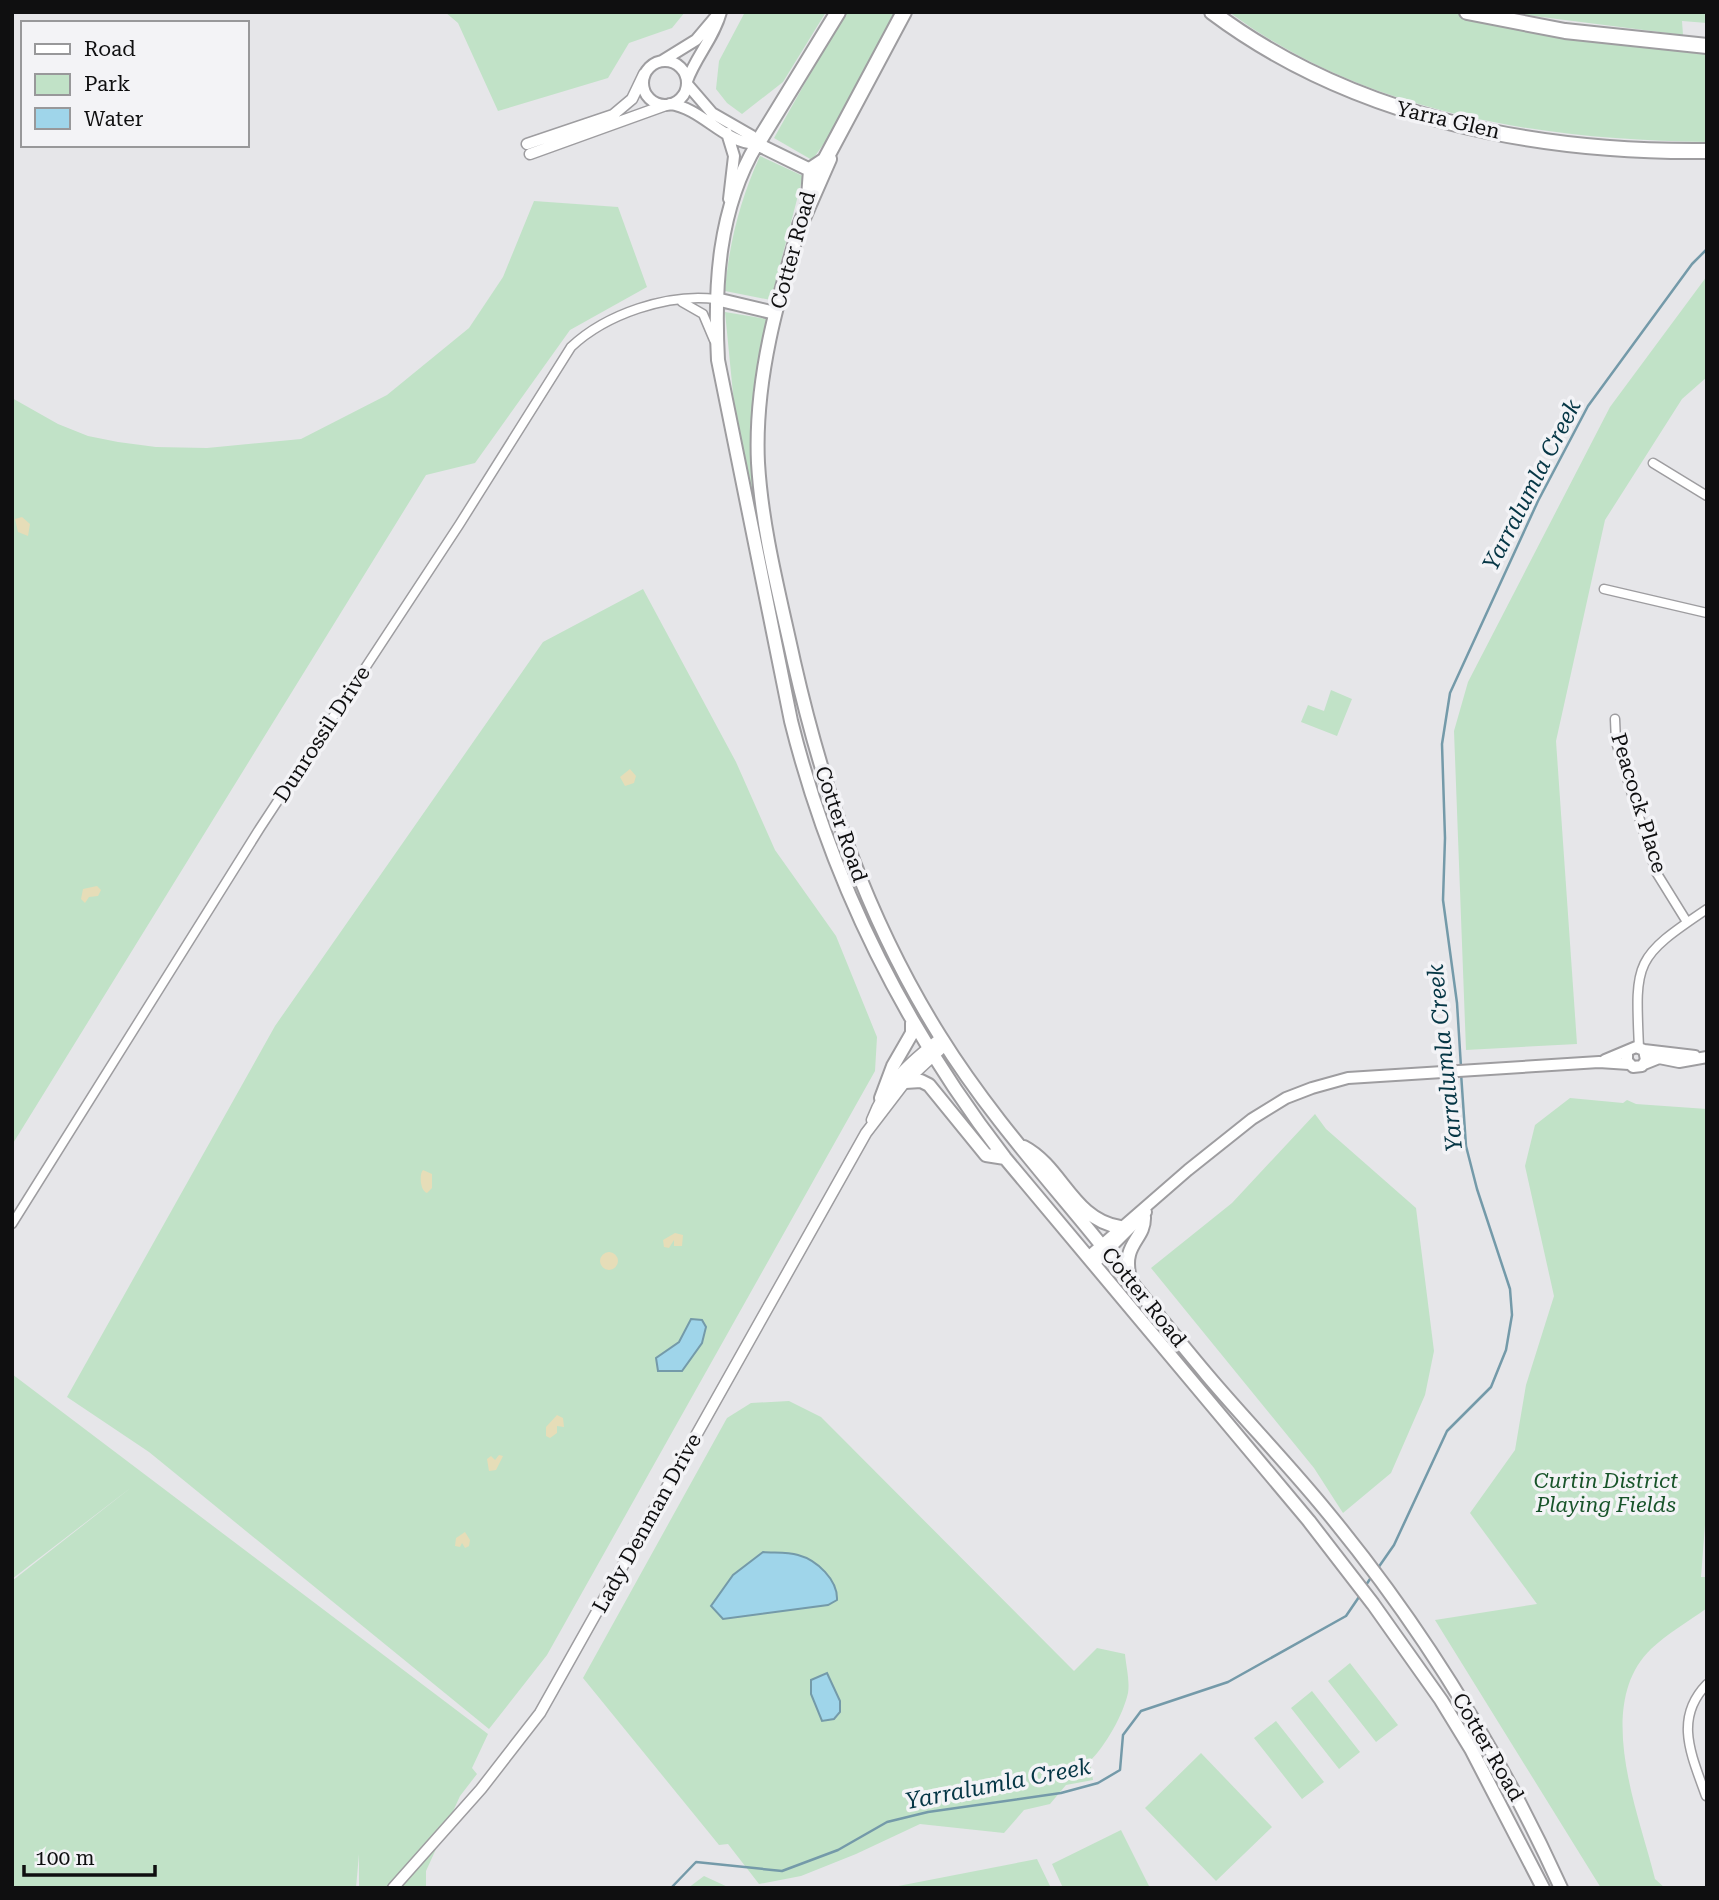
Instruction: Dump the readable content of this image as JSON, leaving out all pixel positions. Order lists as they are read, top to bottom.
{
  "streets": {
    "highway": ["Yarra Glen"],
    "main road": ["Cotter Road"],
    "street": ["Dunrossil Drive", "Peacock Place", "Lady Denman Drive"]
  },
  "crossings": [
    ["Cotter Road", "Dunrossil Drive"],
    ["Cotter Road", "Lady Denman Drive"]
  ],
  "water": ["Yarralumla Creek"],
  "parks": ["Curtin District Playing Fields"],
  "legend": ["Road", "Park", "Water"],
  "scale_bar": "100 m"
}
